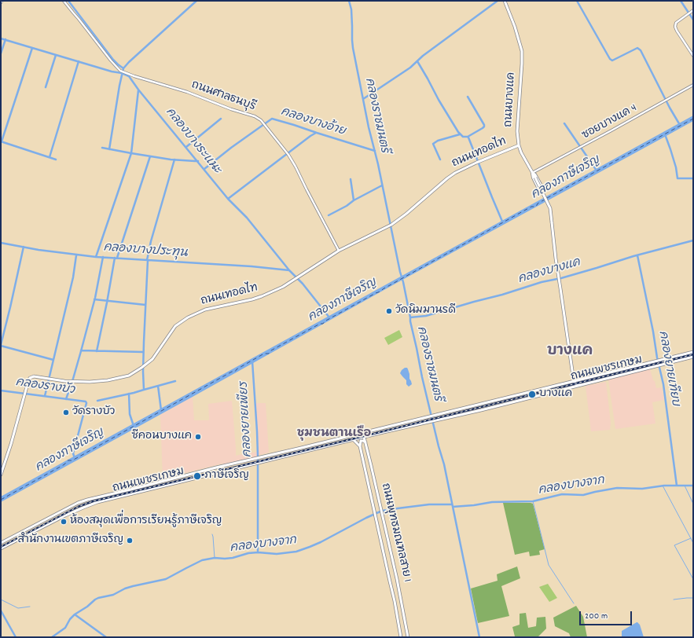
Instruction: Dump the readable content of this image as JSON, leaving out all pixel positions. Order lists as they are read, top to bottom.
{
  "streets": {
    "main road": [
      "ถนนบางแค",
      "ถนนเทอดไท",
      "ถนนเพชรเกษม",
      "ถนนพุทธมณฑลสาย 1"
    ],
    "street": ["ถนนศาลธนบุรี", "ซอยบางแค 4"]
  },
  "crossings": [
    ["ถนนศาลธนบุรี", "ถนนเทอดไท"],
    ["ถนนบางแค", "ซอยบางแค 4"],
    ["ถนนบางแค", "ถนนเทอดไท"],
    ["ถนนบางแค", "ถนนเพชรเกษม"],
    ["ถนนเพชรเกษม", "ถนนพุทธมณฑลสาย 1"]
  ],
  "districts": ["บางแค", "ชุมชนตานเรือ"],
  "water": [
    "คลองราชมนตรี",
    "คลองบางอ้าย",
    "คลองบางระแนะ",
    "คลองภาษีเจริญ",
    "คลองบางประทุน",
    "คลองบางแค",
    "คลองยายเทียบ",
    "คลองรางบัว",
    "คลองยายเพียร",
    "คลองบางจาก"
  ],
  "places": [
    "วัดนิมมานรดี",
    "บางแค",
    "วัดรางบัว",
    "ซีคอนบางแค",
    "ภาษีเจริญ",
    "ห้องสมุดเพื่อการเรียนรู้ภาษีเจริญ",
    "สำนักงานเขตภาษีเจริญ"
  ],
  "scale_bar": "200 m"
}
